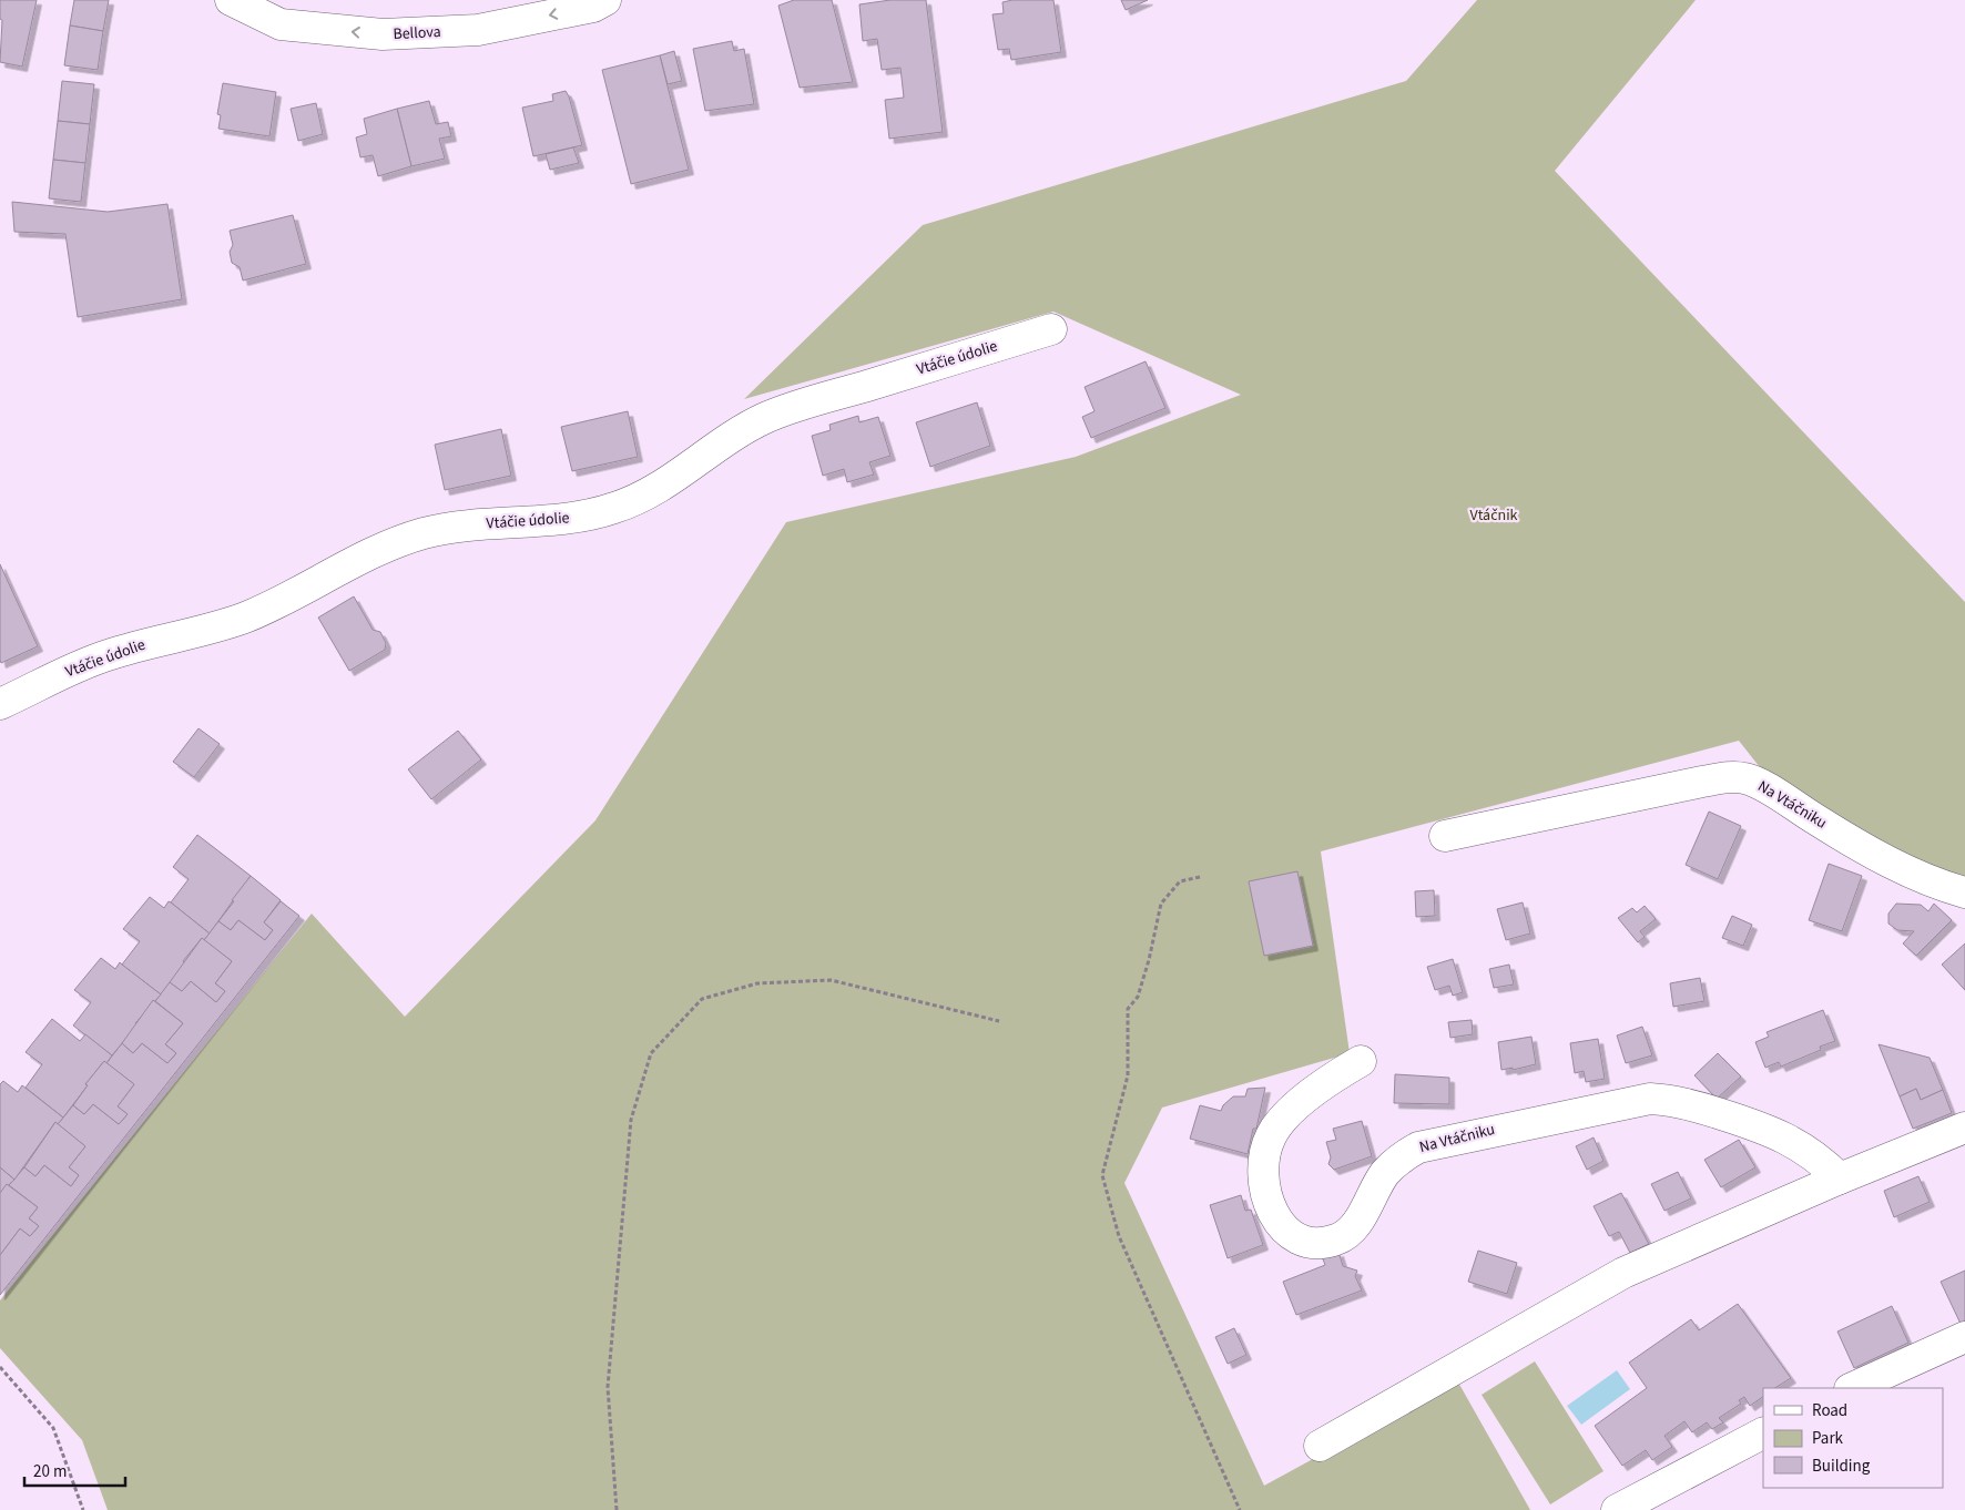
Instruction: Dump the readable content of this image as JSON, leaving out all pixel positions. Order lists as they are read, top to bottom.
{
  "streets": {
    "street": ["Bellova", "Vtáčie údolie", "Na Vtáčniku"]
  },
  "one_way": ["Bellova"],
  "parks": ["Vtáčnik"],
  "legend": ["Road", "Park", "Building"],
  "scale_bar": "20 m"
}
